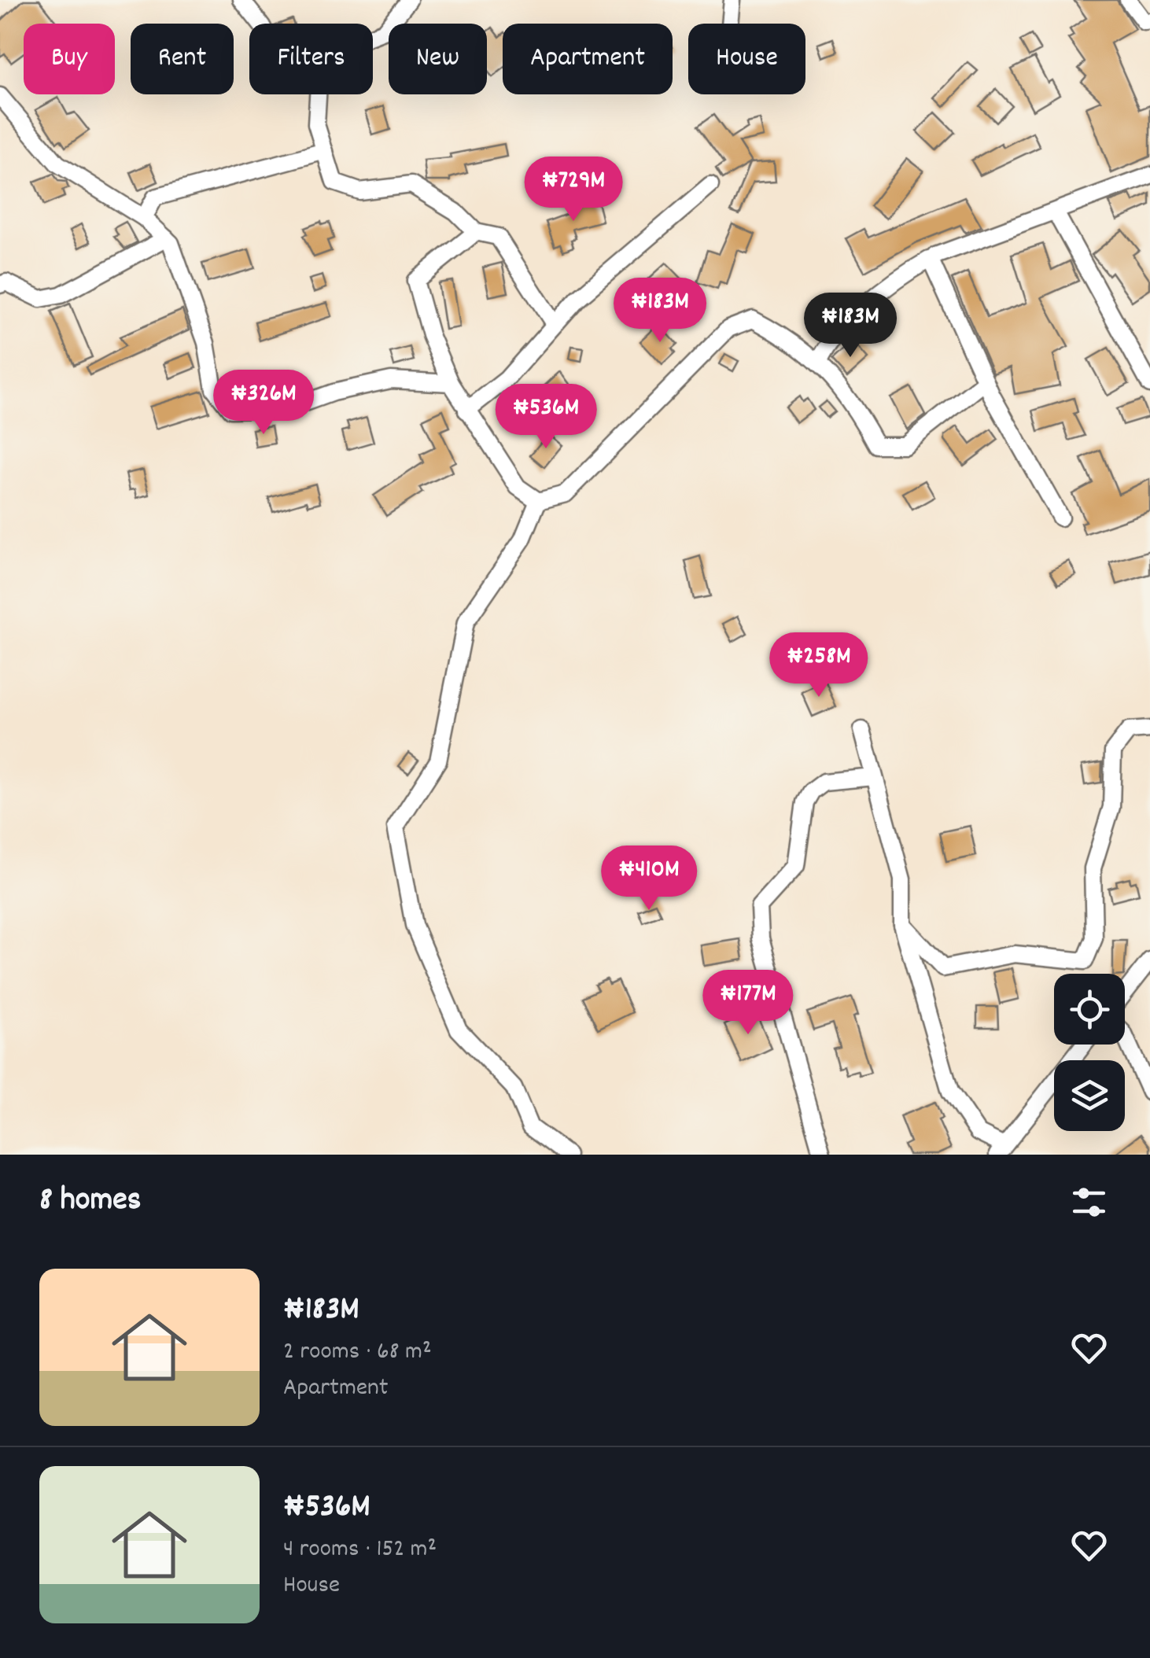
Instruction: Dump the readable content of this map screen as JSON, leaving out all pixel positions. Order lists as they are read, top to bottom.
{
  "page": {
    "chip": [
      "Buy",
      "Rent",
      "Filters",
      "New",
      "Apartment",
      "House"
    ],
    "price": [
      "₦729M",
      "₦183M",
      "₦183M",
      "₦326M",
      "₦536M",
      "₦258M",
      "₦410M",
      "₦177M"
    ],
    "heading": "8 homes",
    "list": [
      {
        "name": "₦183M",
        "note": "2 rooms · 68 m² · Apartment"
      },
      {
        "name": "₦536M",
        "note": "4 rooms · 152 m² · House"
      }
    ]
  }
}
